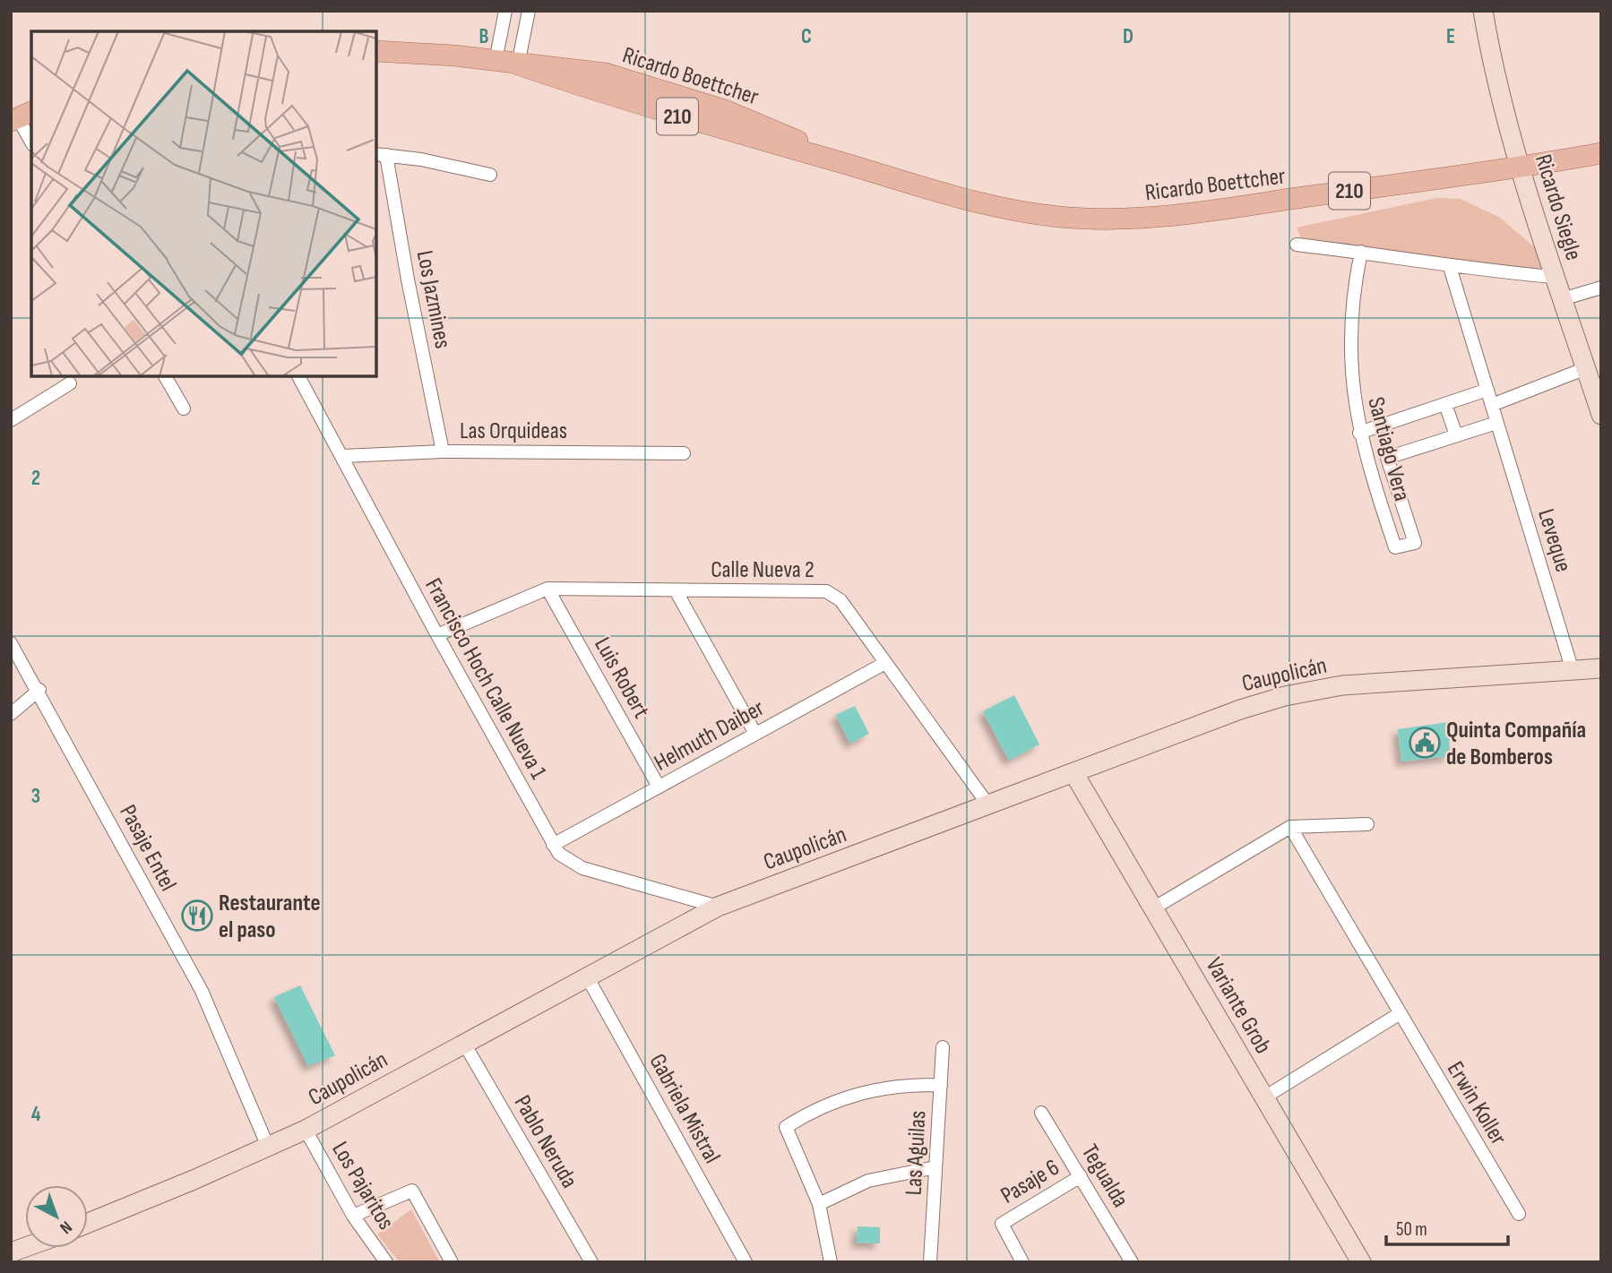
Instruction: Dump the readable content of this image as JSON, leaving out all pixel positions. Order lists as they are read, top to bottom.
{
  "streets": {
    "main road": ["Ricardo Boettcher", "210"],
    "street": [
      "Ricardo Siegle",
      "Los Jazmines",
      "Las Orquideas",
      "Santiago Vera",
      "Leveque",
      "Calle Nueva 2",
      "Caupolicán",
      "Luis Robert",
      "Francisco Hoch Calle Nueva 1",
      "Helmuth Daiber",
      "Pasaje Entel",
      "Variante Grob",
      "Erwin Koller",
      "Gabriela Mistral",
      "Pablo Neruda",
      "Las Aguilas",
      "Tegualda",
      "Pasaje 6",
      "Los Pajaritos"
    ]
  },
  "crossings": [
    ["Ricardo Boettcher", "Ricardo Siegle"],
    ["Los Jazmines", "Las Orquideas"],
    ["Las Orquideas", "Francisco Hoch Calle Nueva 1"],
    ["Leveque", "Caupolicán"],
    ["Calle Nueva 2", "Caupolicán"],
    ["Calle Nueva 2", "Luis Robert"],
    ["Calle Nueva 2", "Francisco Hoch Calle Nueva 1"],
    ["Calle Nueva 2", "Helmuth Daiber"],
    ["Caupolicán", "Francisco Hoch Calle Nueva 1"],
    ["Caupolicán", "Pasaje Entel"],
    ["Caupolicán", "Variante Grob"],
    ["Caupolicán", "Gabriela Mistral"],
    ["Caupolicán", "Pablo Neruda"],
    ["Caupolicán", "Los Pajaritos"],
    ["Luis Robert", "Helmuth Daiber"],
    ["Francisco Hoch Calle Nueva 1", "Helmuth Daiber"],
    ["Tegualda", "Pasaje 6"]
  ],
  "places": {
    "public building": ["Quinta Compañía de Bomberos"],
    "restaurant": ["Restaurante el paso"]
  },
  "scale_bar": "50 m",
  "north": "bottom right",
  "grid": {
    "columns": [
      "B",
      "C",
      "D",
      "E"
    ],
    "rows": ["2", "3", "4"]
  }
}
